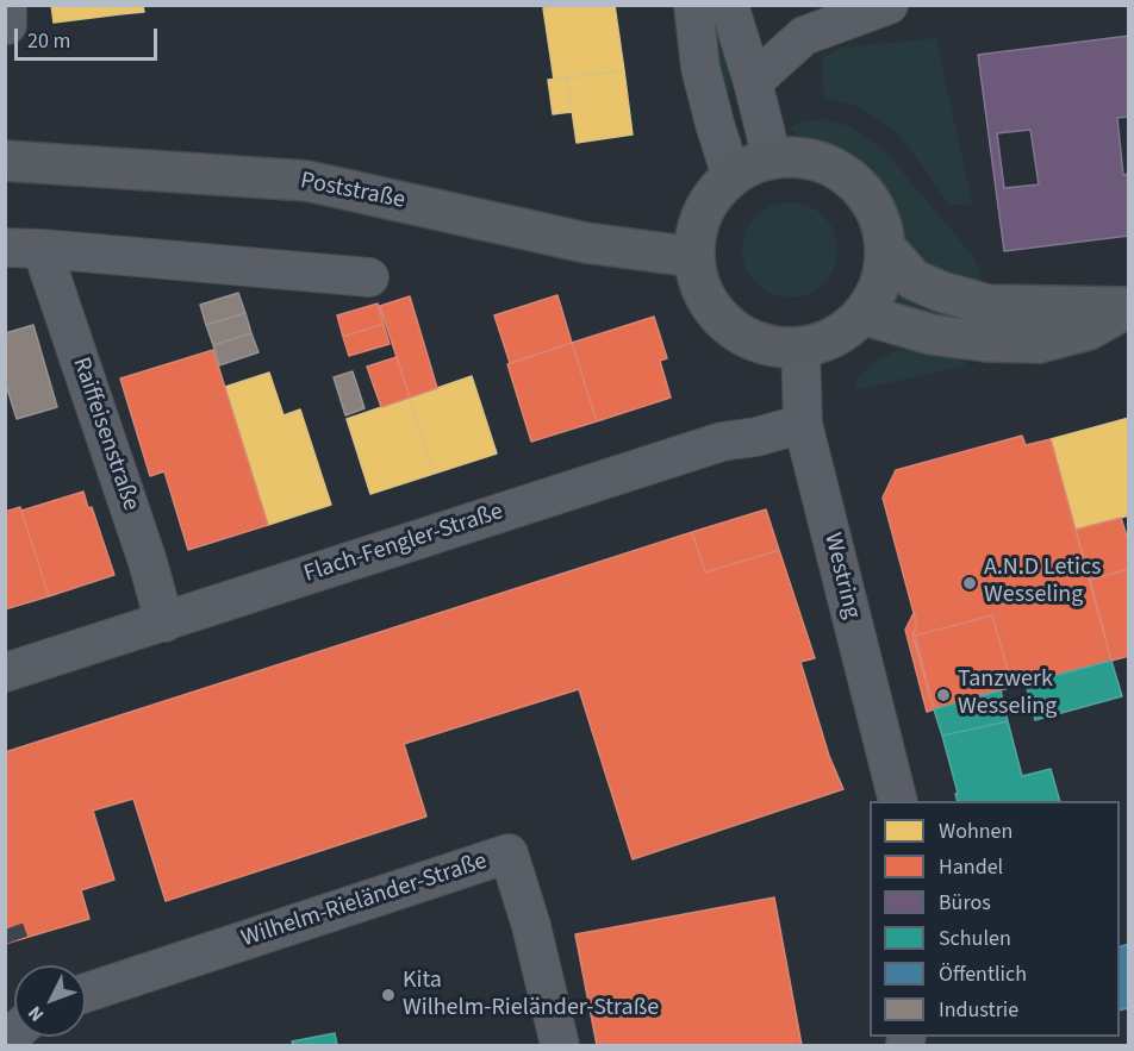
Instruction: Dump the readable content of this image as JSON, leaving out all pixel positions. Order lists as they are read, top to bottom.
{
  "streets": {
    "street": [
      "Poststraße",
      "Raiffeisenstraße",
      "Flach-Fengler-Straße",
      "Westring",
      "Wilhelm-Rieländer-Straße"
    ]
  },
  "crossings": [
    ["Poststraße", "Westring"],
    ["Raiffeisenstraße", "Flach-Fengler-Straße"],
    ["Flach-Fengler-Straße", "Westring"]
  ],
  "places": ["A.N.D Letics Wesseling", "Tanzwerk Wesseling", "Kita Wilhelm-Rieländer-Straße"],
  "legend": [
    "Wohnen",
    "Handel",
    "Büros",
    "Schulen",
    "Öffentlich",
    "Industrie"
  ],
  "scale_bar": "20 m",
  "north": "bottom left"
}
